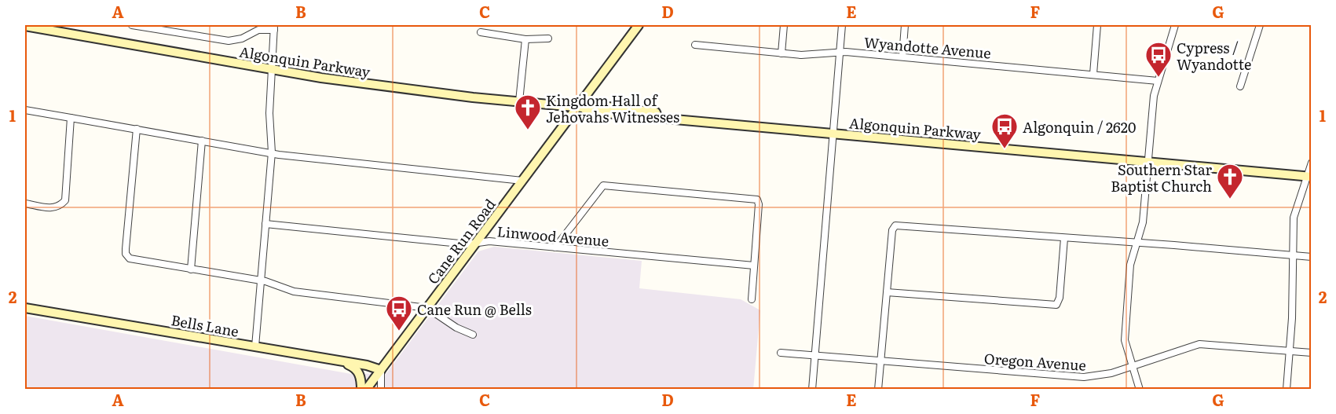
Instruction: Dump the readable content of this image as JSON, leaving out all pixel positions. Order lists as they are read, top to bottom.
{
  "streets": {
    "main road": ["Algonquin Parkway", "Cane Run Road", "Bells Lane"],
    "street": ["Wyandotte Avenue", "Linwood Avenue", "Oregon Avenue"]
  },
  "crossings": [
    ["Algonquin Parkway", "Cane Run Road"],
    ["Linwood Avenue", "Cane Run Road"],
    ["Cane Run Road", "Bells Lane"]
  ],
  "places": {
    "bus stop": ["Cypress / Wyandotte", "Algonquin / 2620", "Cane Run @ Bells"],
    "church": ["Kingdom Hall of Jehovahs Witnesses", "Southern Star Baptist Church"]
  },
  "grid": {
    "columns": [
      "A",
      "B",
      "C",
      "D",
      "E",
      "F",
      "G"
    ],
    "rows": ["1", "2"]
  }
}
